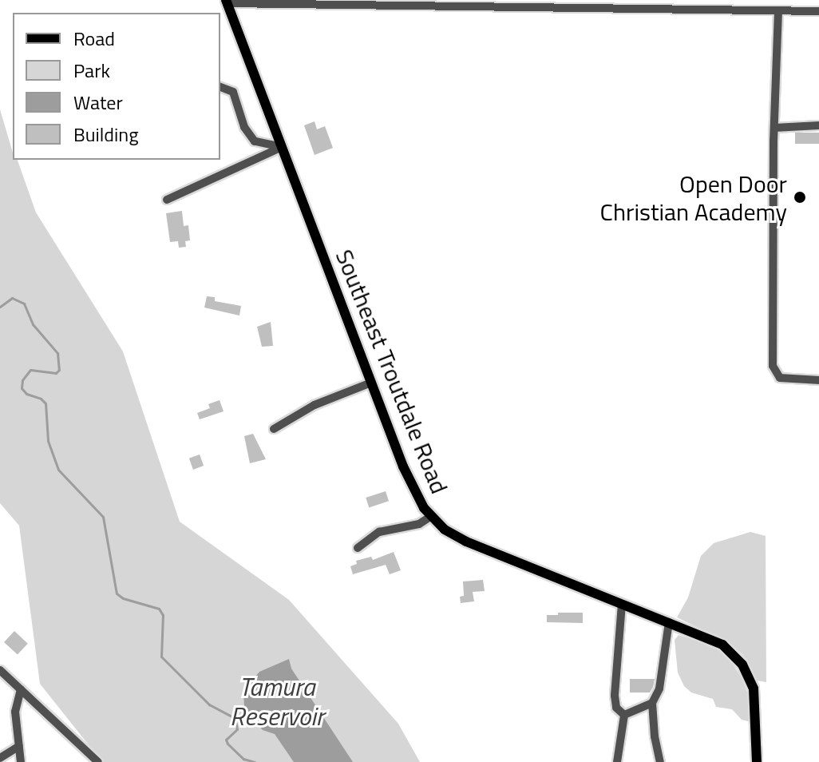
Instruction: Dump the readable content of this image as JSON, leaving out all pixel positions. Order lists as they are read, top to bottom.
{
  "streets": {
    "main road": ["Southeast Troutdale Road"]
  },
  "water": ["Tamura Reservoir"],
  "places": ["Open Door Christian Academy"],
  "legend": [
    "Road",
    "Park",
    "Water",
    "Building"
  ]
}
